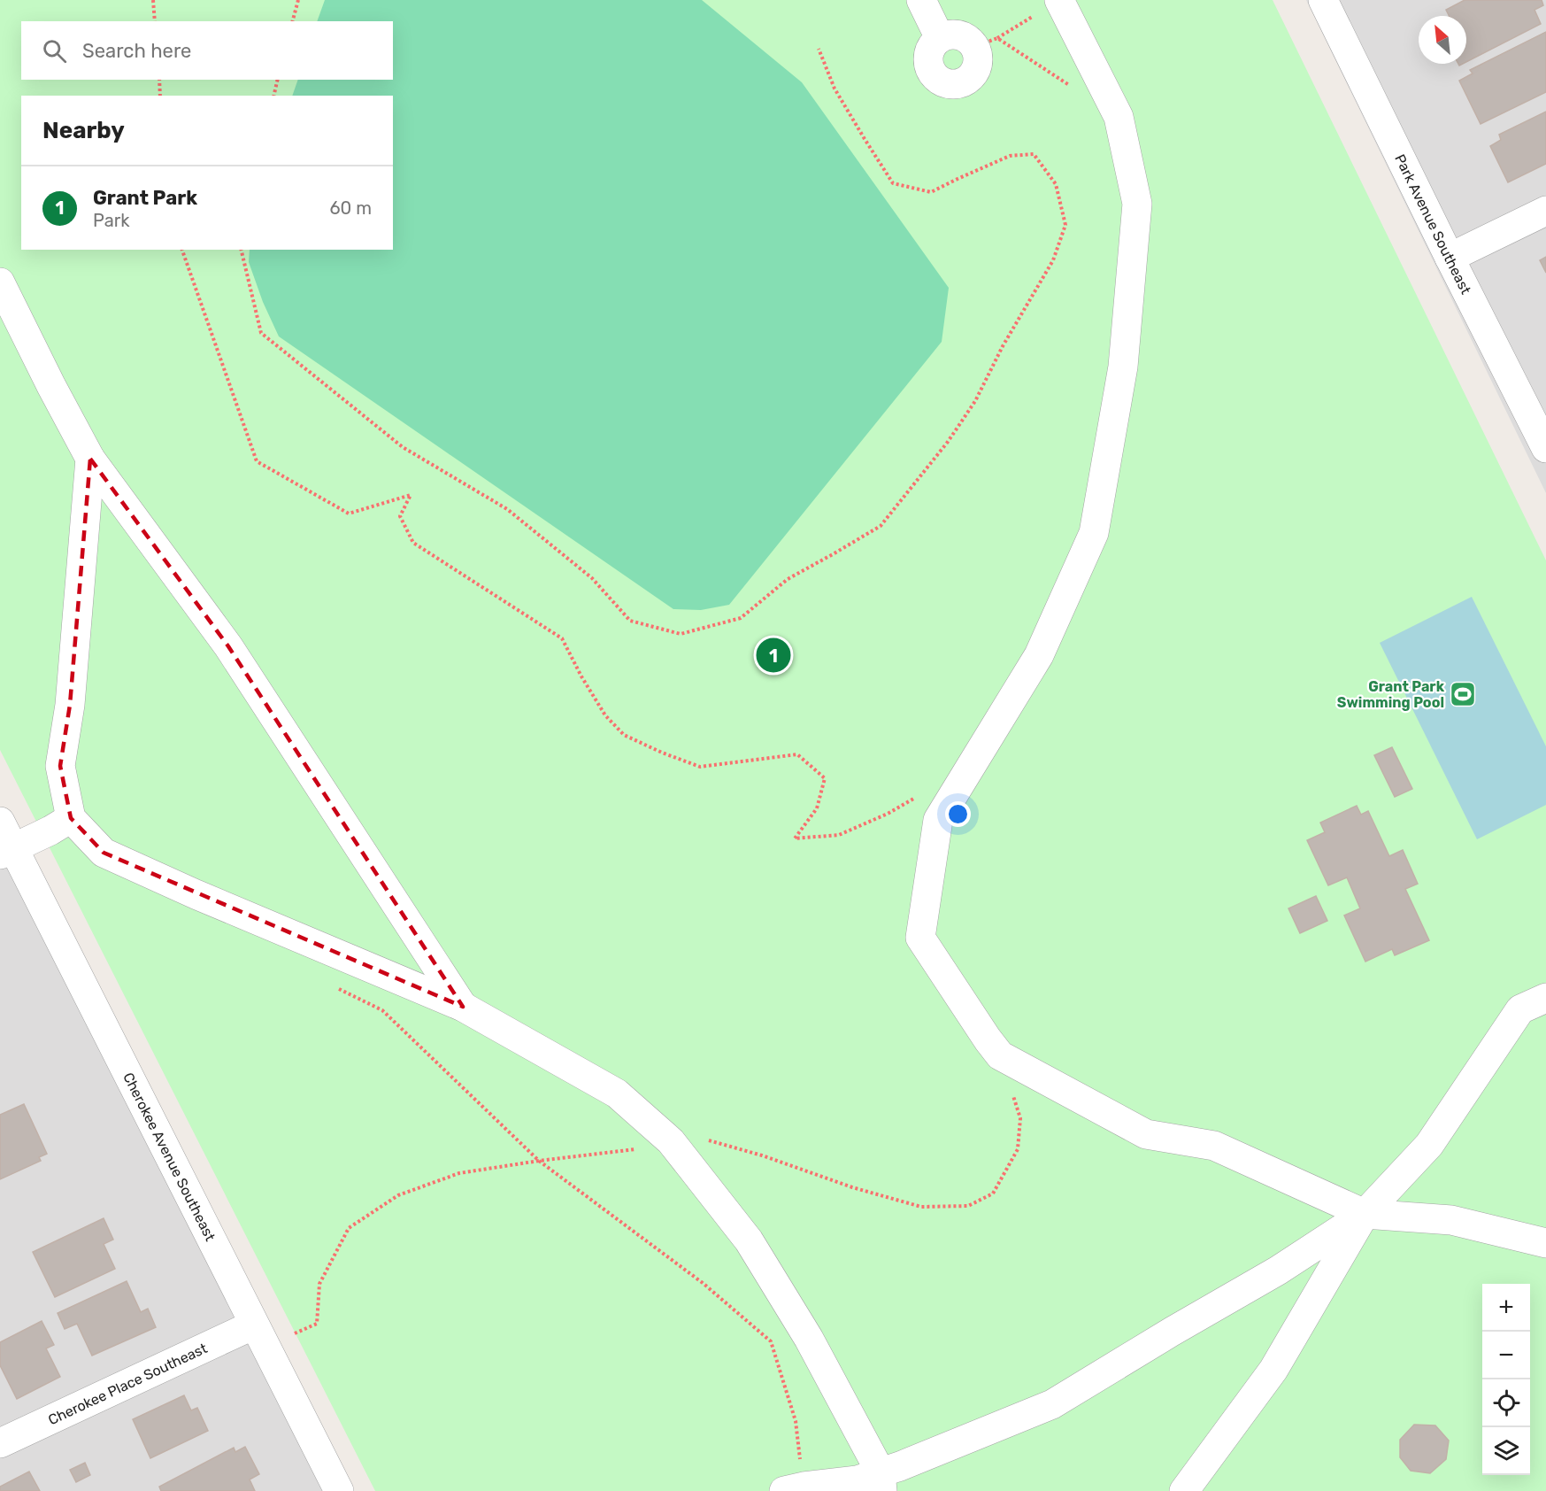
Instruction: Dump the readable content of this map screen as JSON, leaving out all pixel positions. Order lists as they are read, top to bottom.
{
  "streets": {
    "street": ["Park Avenue Southeast", "Cherokee Avenue Southeast", "Cherokee Place Southeast"]
  },
  "crossings": [
    ["Cherokee Avenue Southeast", "Cherokee Place Southeast"]
  ],
  "places": {
    "sports": ["Grant Park Swimming Pool"]
  },
  "north": "top left",
  "page": {
    "search": "Search here",
    "heading": "Nearby",
    "list": [
      {
        "mark": "1",
        "name": "Grant Park",
        "note": "Park",
        "value": "60 m"
      }
    ],
    "pins": "1",
    "map_buttons": ["+", "−"]
  }
}
